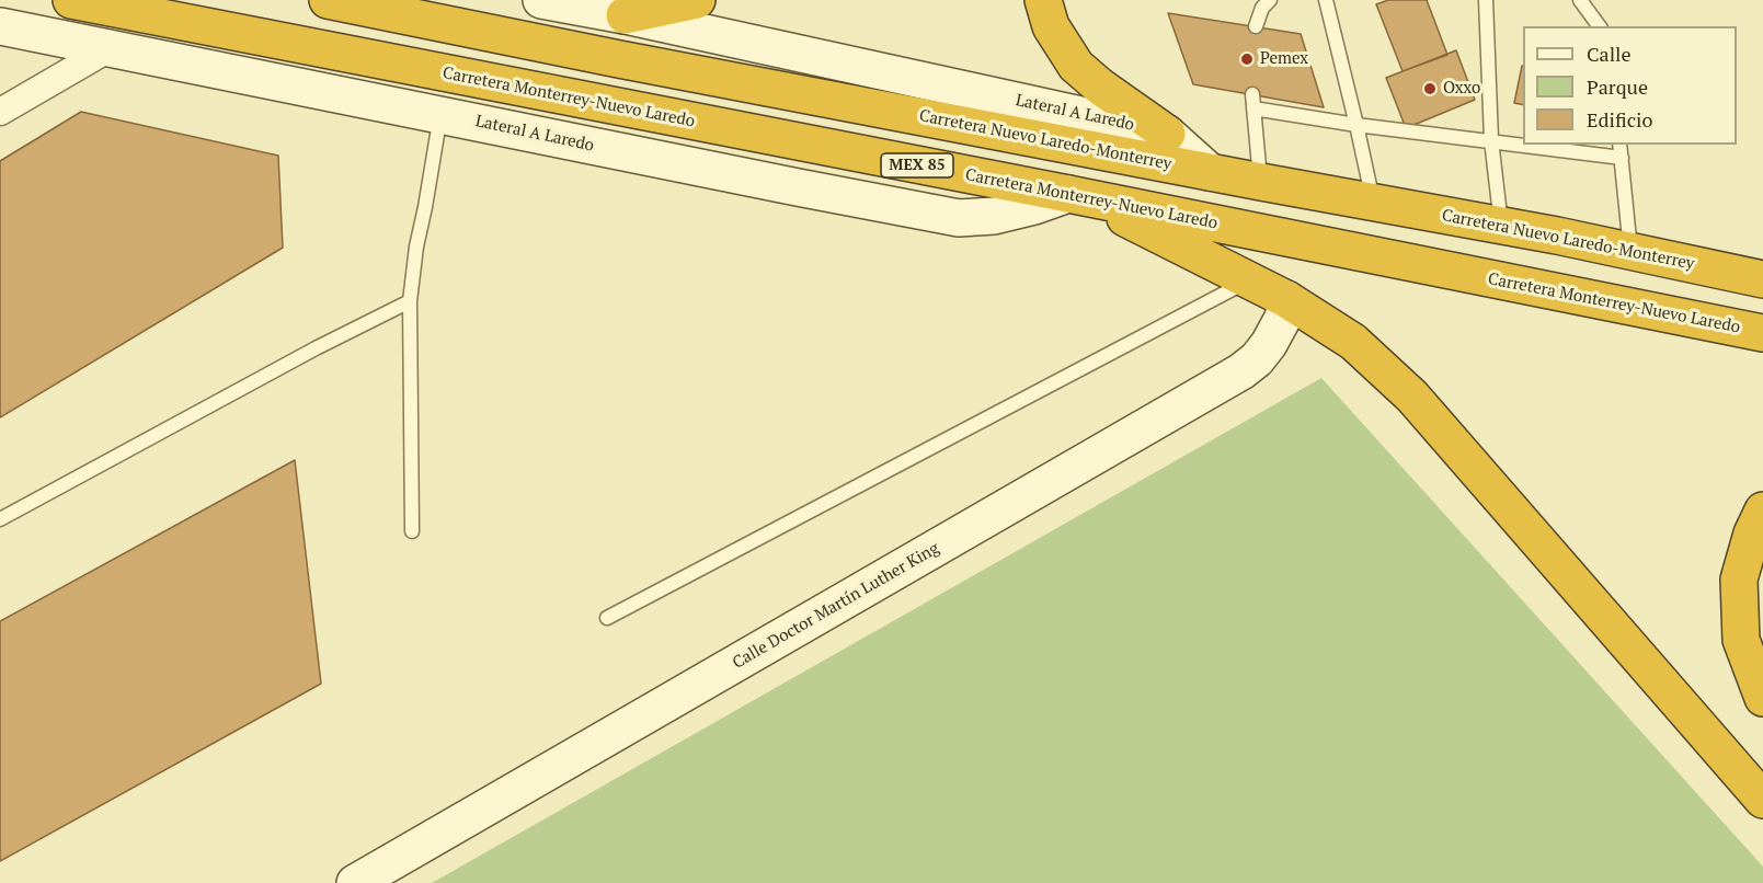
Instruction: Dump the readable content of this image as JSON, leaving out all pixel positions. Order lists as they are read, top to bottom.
{
  "streets": {
    "highway": ["Carretera Monterrey-Nuevo Laredo", "Carretera Nuevo Laredo-Monterrey", "MEX 85"],
    "street": ["Lateral A Laredo", "Calle Doctor Martín Luther King"]
  },
  "crossings": [
    ["Carretera Monterrey-Nuevo Laredo", "Lateral A Laredo"],
    ["Lateral A Laredo", "Carretera Nuevo Laredo-Monterrey"]
  ],
  "places": ["Pemex", "Oxxo"],
  "legend": ["Calle", "Parque", "Edificio"]
}
